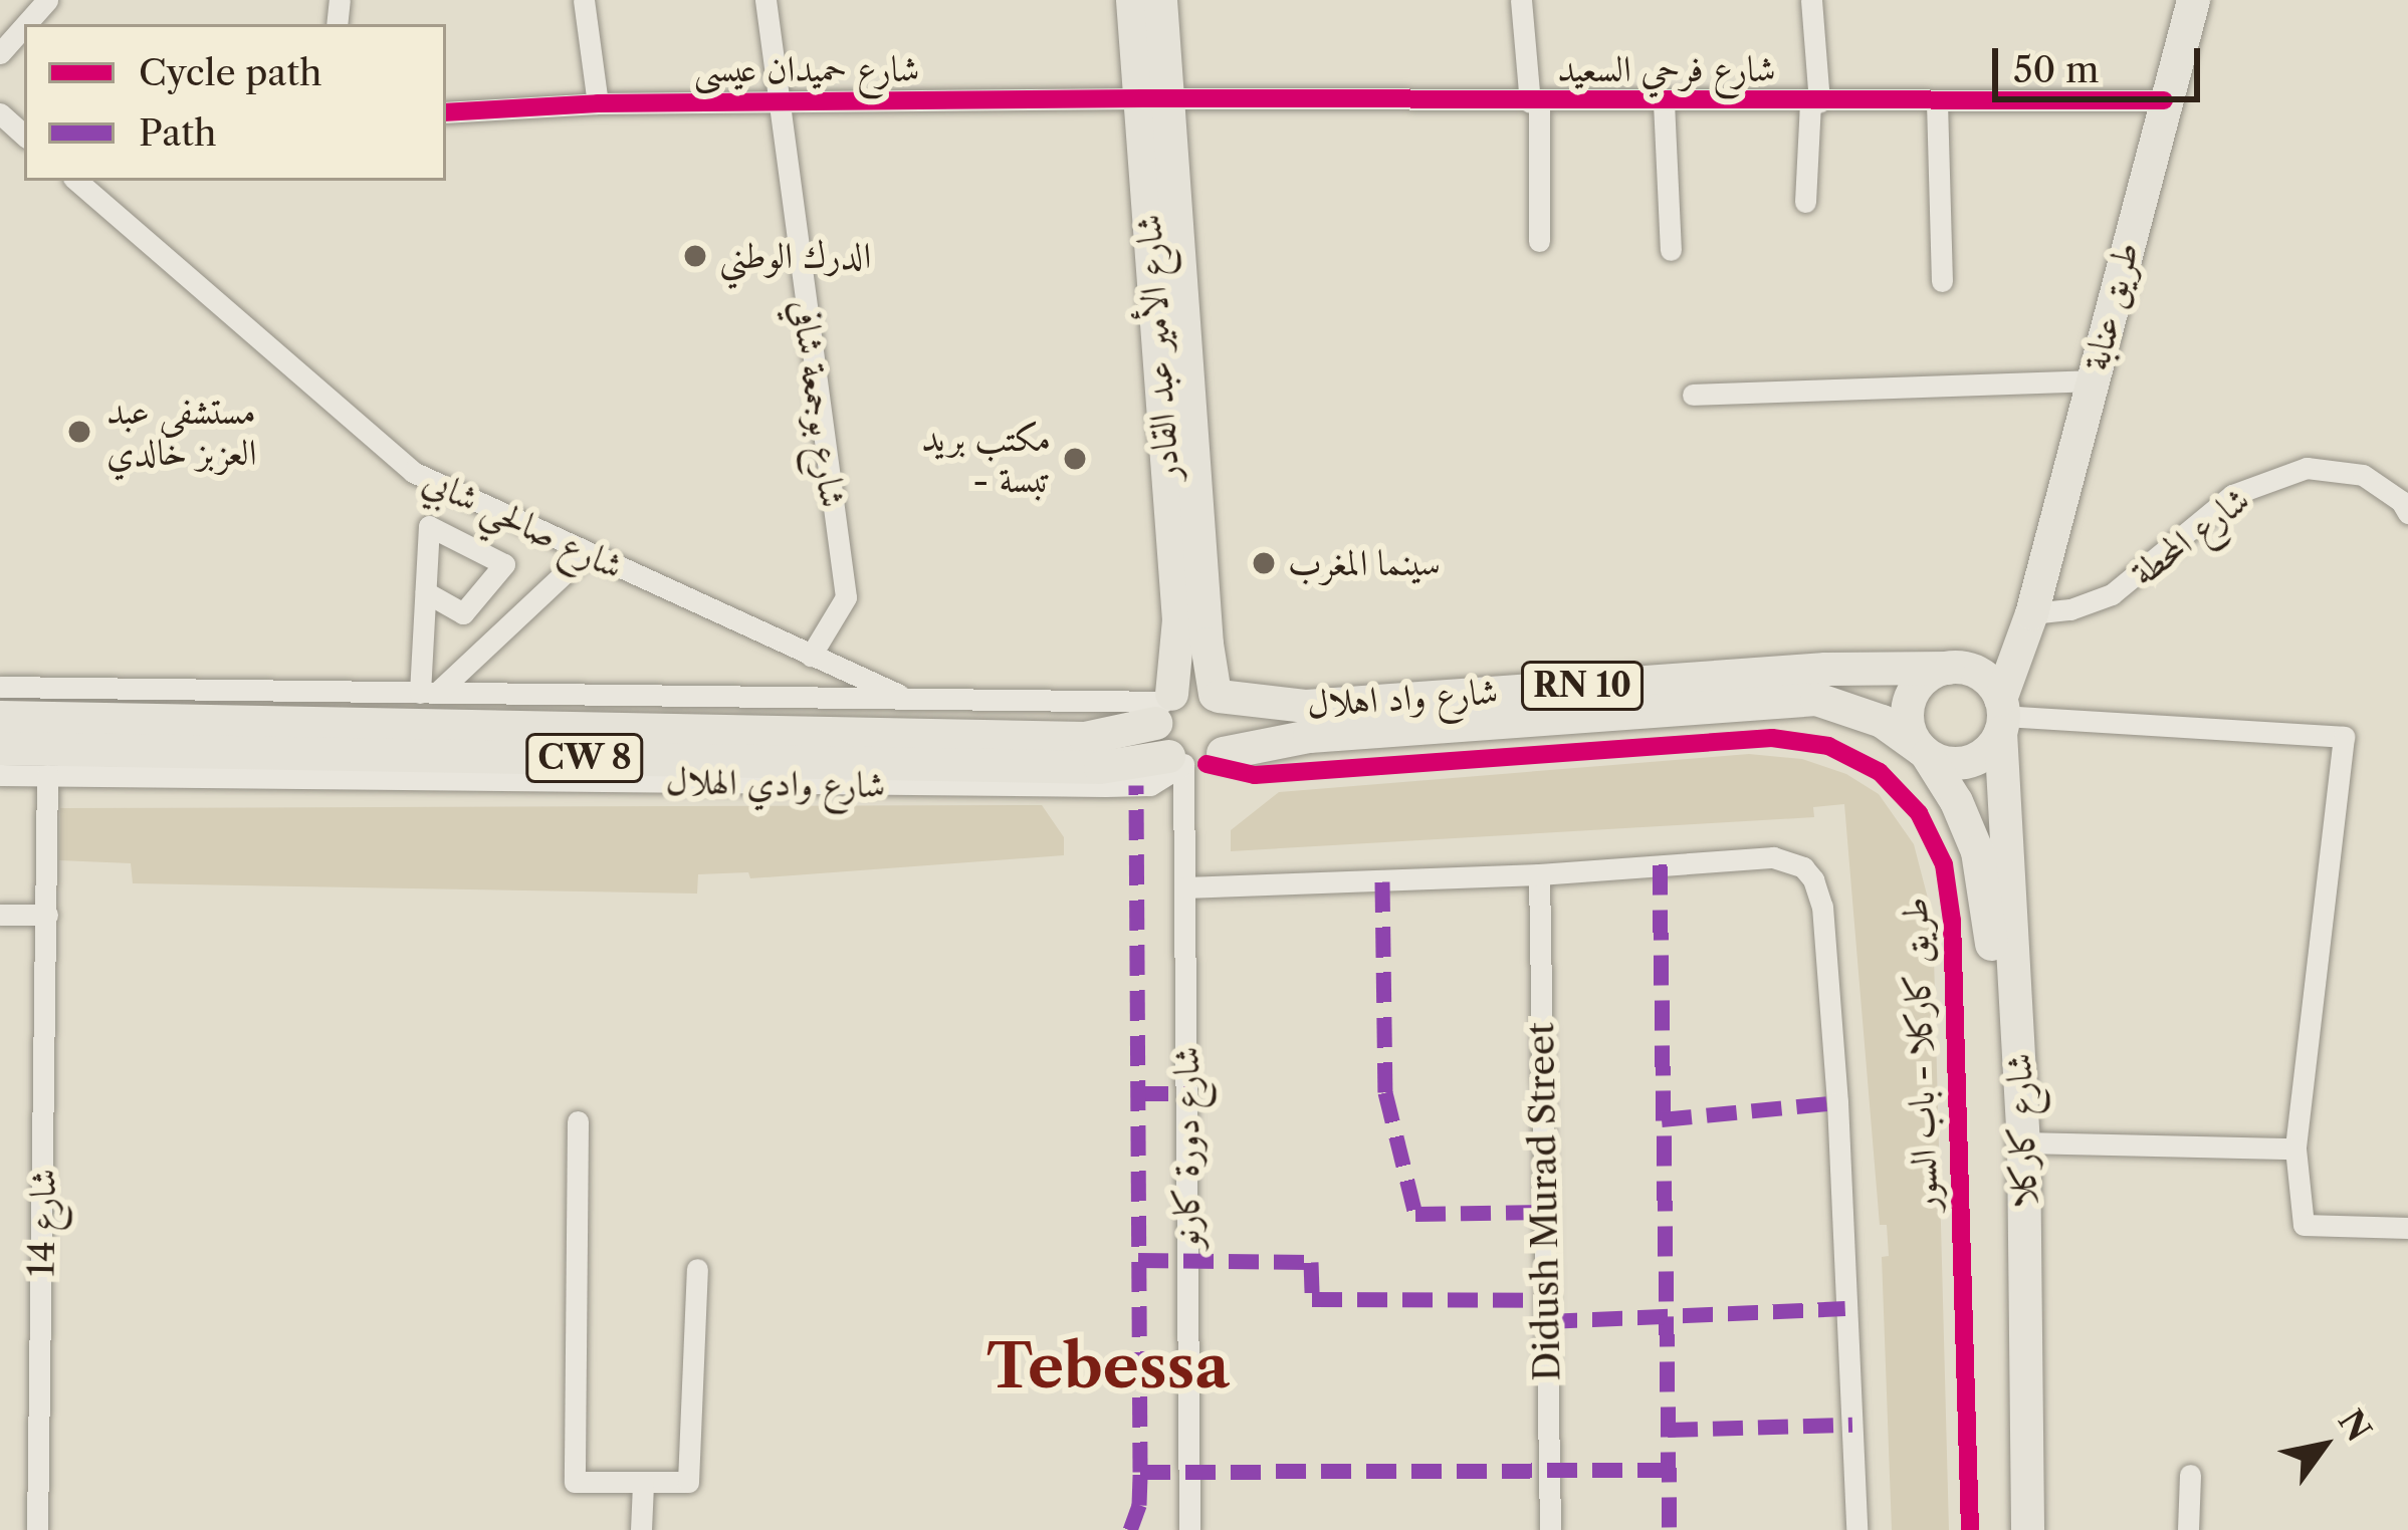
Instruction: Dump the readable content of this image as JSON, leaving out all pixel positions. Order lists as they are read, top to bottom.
{
  "streets": {
    "main road": [
      "طريق عنابة",
      "شارع الأمير عبد القادر",
      "RN 10",
      "شارع واد اهلال",
      "CW 8",
      "شارع وادي الهلال",
      "شارع كاركلا"
    ],
    "street": [
      "شارع حميدان عيسى",
      "شارع فرحي السعيد",
      "شارع بوجمعة شافي",
      "شارع صالحي شابي",
      "شارع المحطة",
      "شارع دورة كارنو",
      "Didush Murad Street",
      "شارع 14"
    ],
    "cycle path": ["طريق كاركلا - باب السور"]
  },
  "crossings": [
    ["شارع حميدان عيسى", "شارع فرحي السعيد"],
    ["شارع حميدان عيسى", "شارع الأمير عبد القادر"],
    ["شارع حميدان عيسى", "شارع بوجمعة شافي"],
    ["شارع فرحي السعيد", "طريق عنابة"],
    ["شارع فرحي السعيد", "شارع الأمير عبد القادر"],
    ["طريق عنابة", "شارع المحطة"],
    ["طريق عنابة", "شارع واد اهلال"],
    ["طريق عنابة", "شارع كاركلا"],
    ["شارع الأمير عبد القادر", "شارع واد اهلال"],
    ["شارع الأمير عبد القادر", "شارع وادي الهلال"],
    ["شارع الأمير عبد القادر", "شارع دورة كارنو"],
    ["شارع بوجمعة شافي", "شارع صالحي شابي"],
    ["شارع واد اهلال", "شارع وادي الهلال"],
    ["شارع واد اهلال", "شارع كاركلا"],
    ["شارع واد اهلال", "شارع دورة كارنو"],
    ["شارع وادي الهلال", "شارع دورة كارنو"],
    ["شارع وادي الهلال", "شارع 14"]
  ],
  "districts": ["Tebessa"],
  "places": [
    "الدرك الوطني",
    "مستشفى عبد العزبز خالدي",
    "مكتب بريد - تبسة",
    "سينما المغرب"
  ],
  "legend": ["Cycle path", "Path"],
  "scale_bar": "50 m",
  "north": "top right"
}
